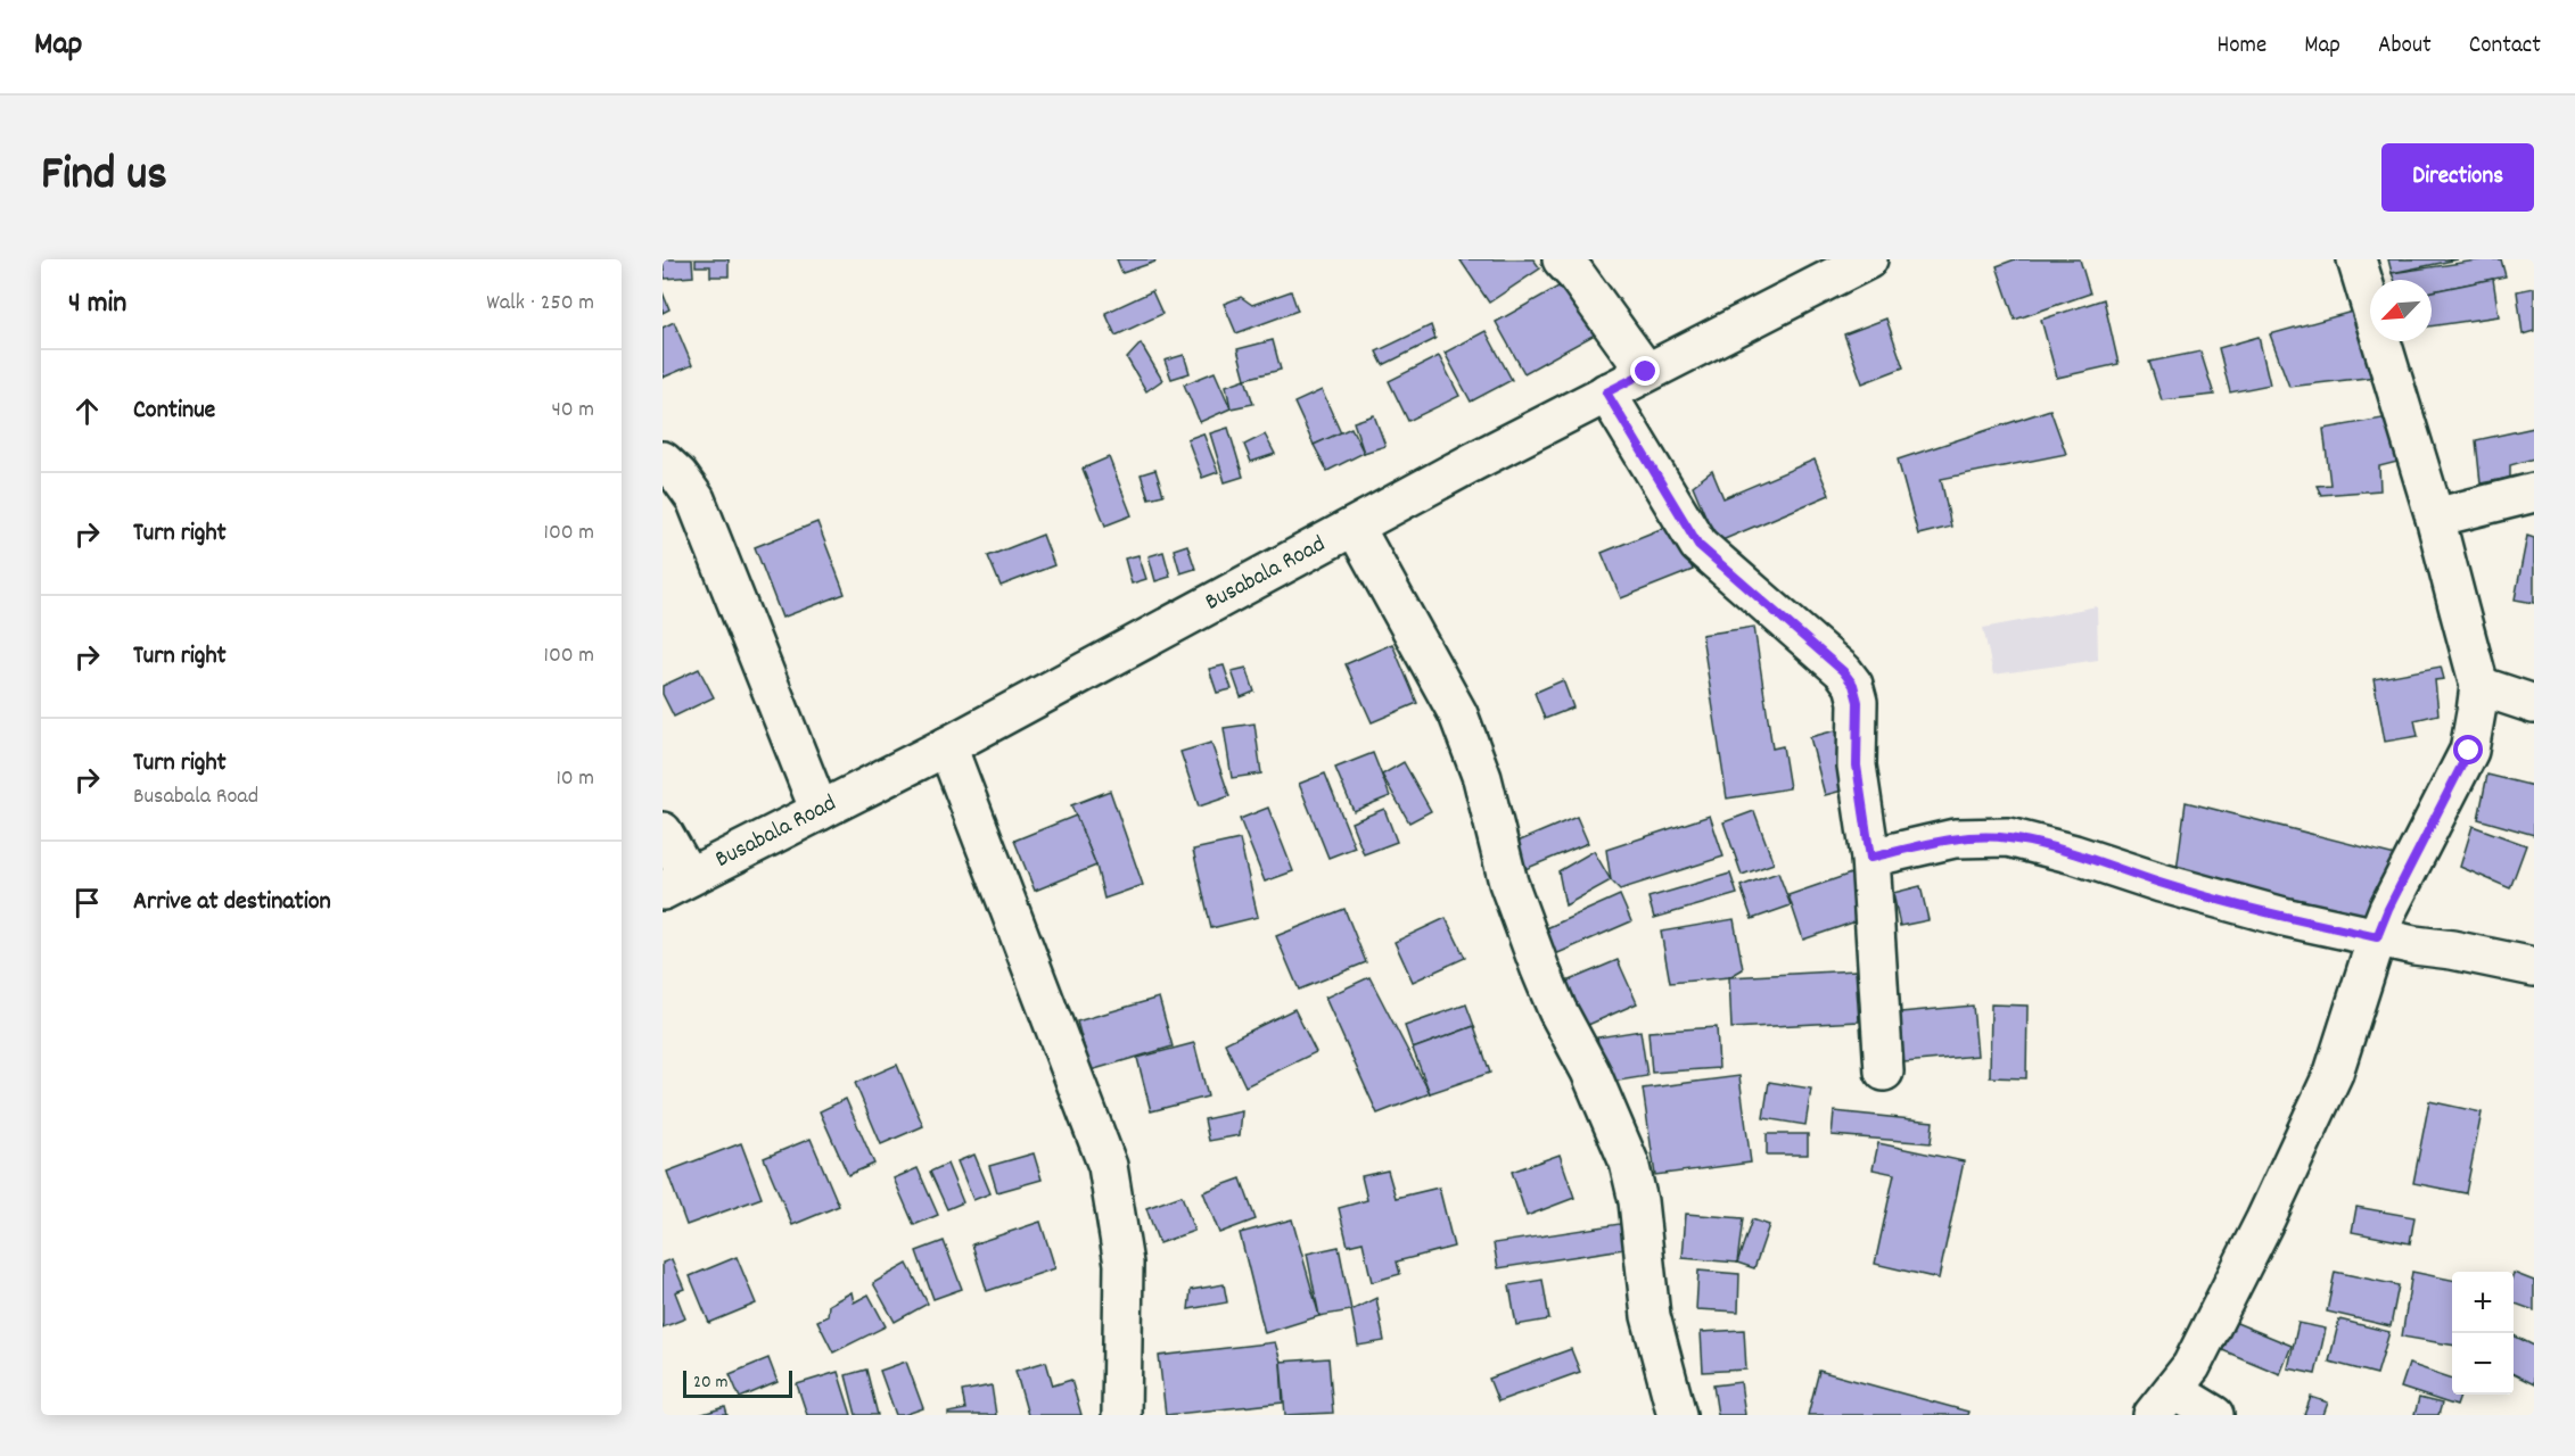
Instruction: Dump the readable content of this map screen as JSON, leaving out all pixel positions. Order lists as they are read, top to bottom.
{
  "streets": {
    "street": ["Busabala Road"]
  },
  "scale_bar": "20 m",
  "north": "bottom left",
  "page": {
    "header": "Map",
    "nav": [
      "Home",
      "Map",
      "About",
      "Contact"
    ],
    "title": "Find us",
    "buttons": "Directions",
    "heading": ["4 min", "Walk · 250 m"],
    "list": [
      ["Continue", "40 m"],
      ["Turn right", "100 m"],
      ["Turn right", "100 m"],
      ["Turn right", "Busabala Road", "10 m"],
      "Arrive at destination"
    ],
    "map_buttons": ["+", "−"],
    "scale": "20 m"
  }
}
